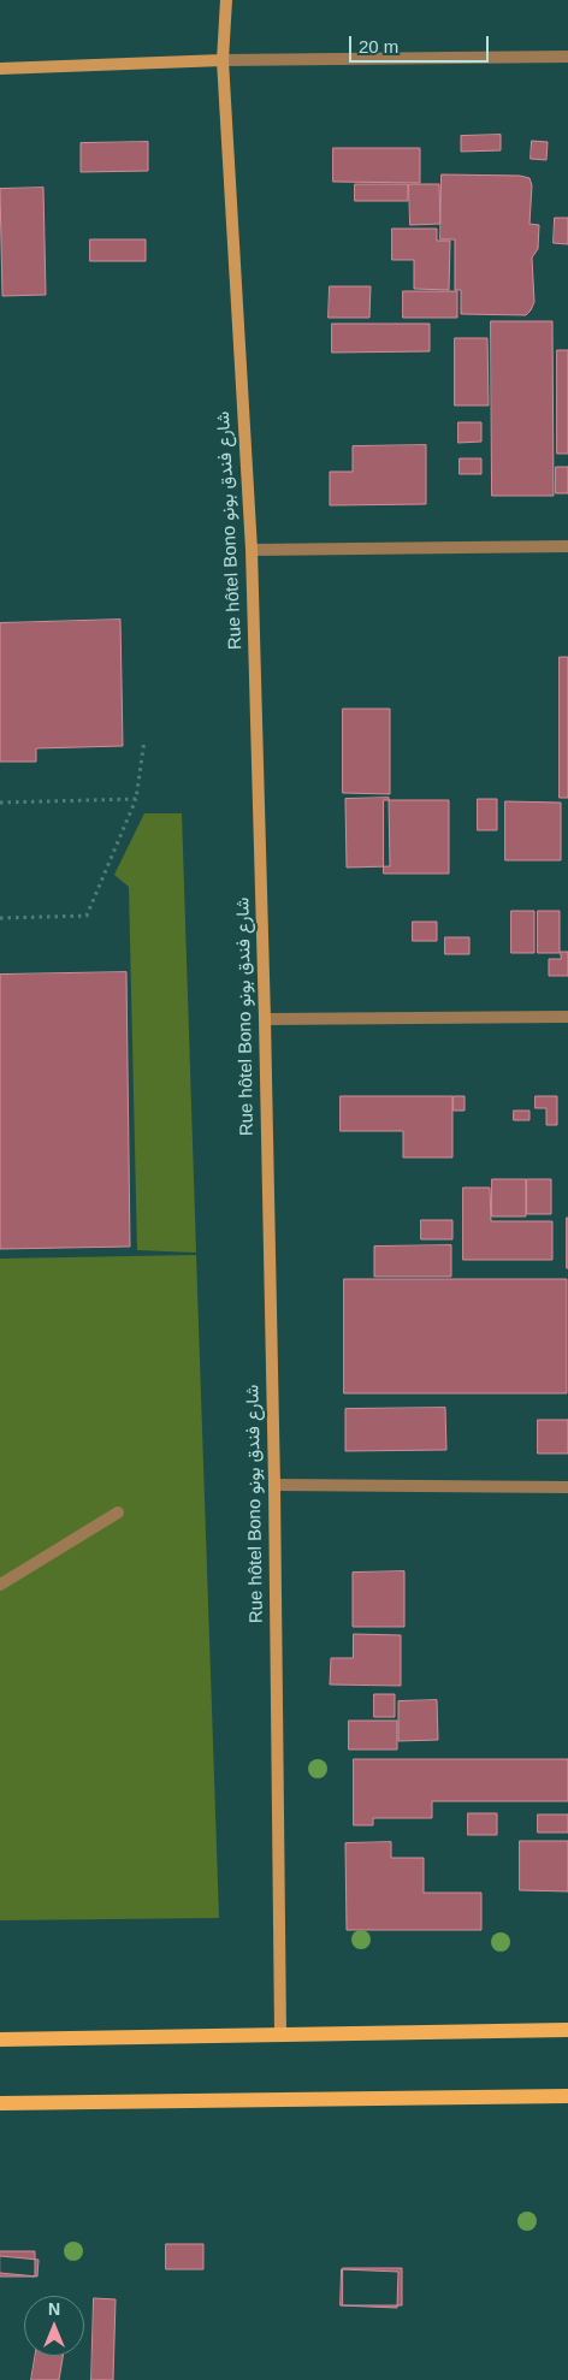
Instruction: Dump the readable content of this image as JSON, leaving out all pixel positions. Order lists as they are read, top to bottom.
{
  "streets": {
    "street": ["Rue hôtel Bono شارع فندق بونو"]
  },
  "scale_bar": "20 m",
  "north": "top"
}
